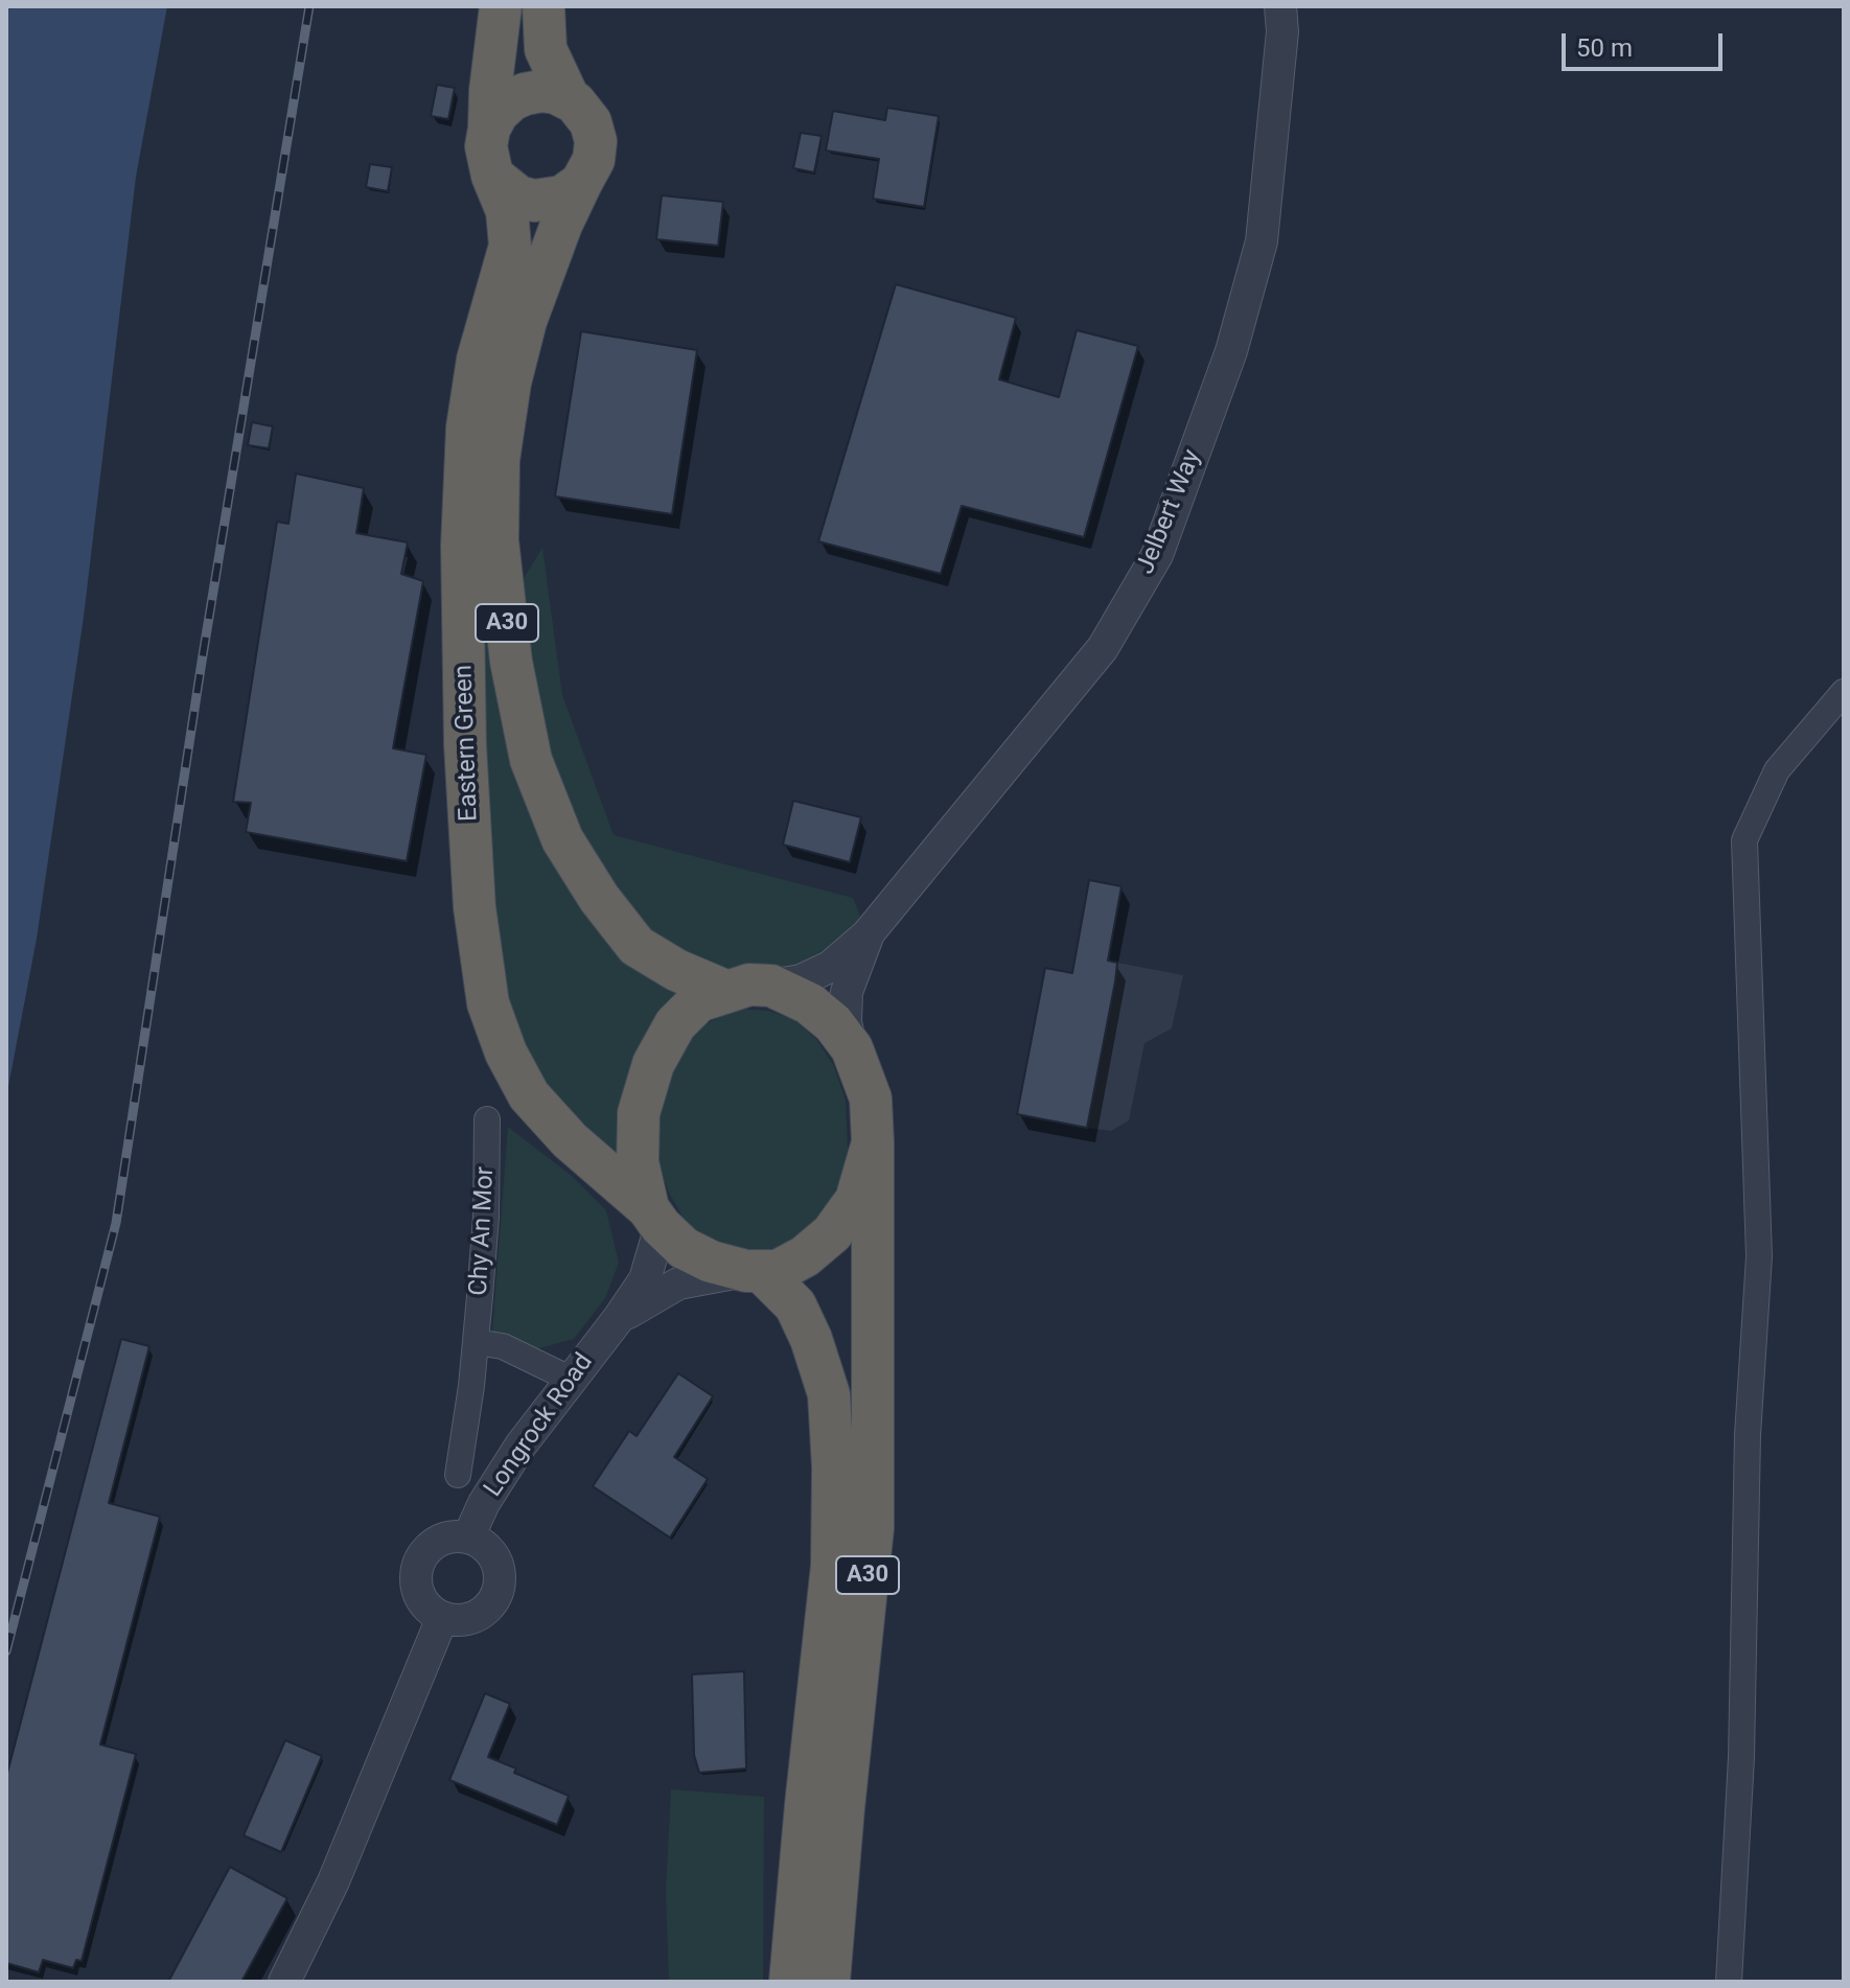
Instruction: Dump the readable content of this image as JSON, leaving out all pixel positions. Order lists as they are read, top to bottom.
{
  "streets": {
    "highway": ["A30", "Eastern Green"],
    "street": ["Jelbert Way", "Chy An Mor", "Longrock Road"]
  },
  "crossings": [
    ["Jelbert Way", "A30"],
    ["Jelbert Way", "Eastern Green"],
    ["Jelbert Way", "Longrock Road"],
    ["A30", "Eastern Green"],
    ["A30", "Longrock Road"],
    ["Eastern Green", "Longrock Road"]
  ],
  "scale_bar": "50 m"
}
